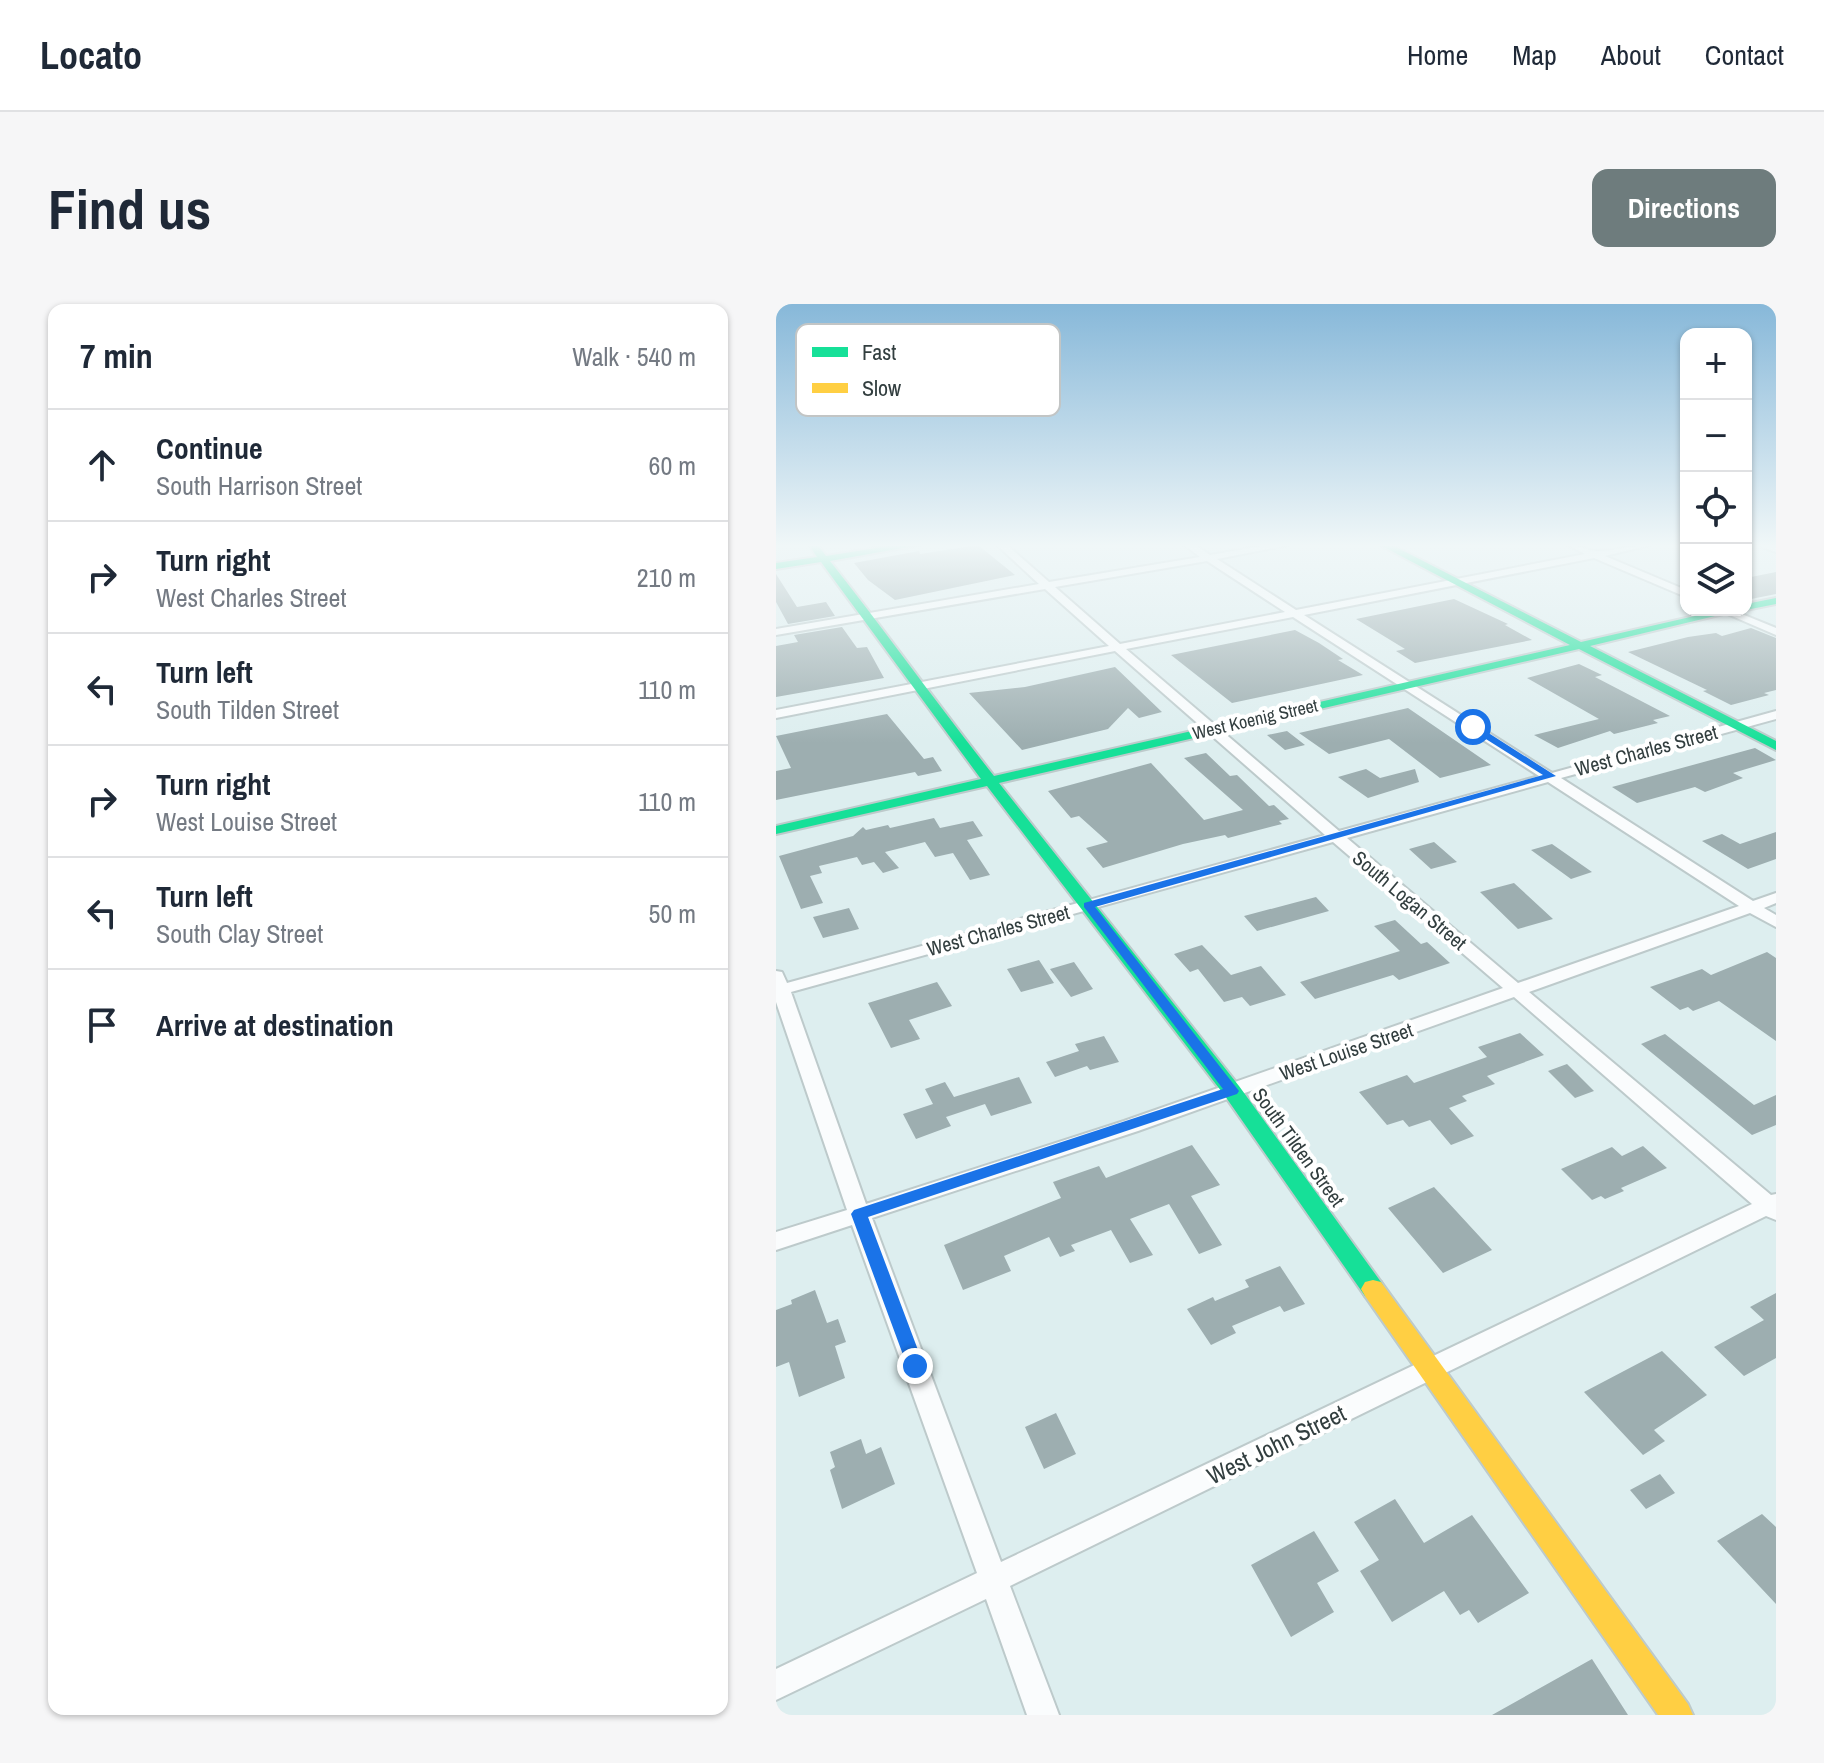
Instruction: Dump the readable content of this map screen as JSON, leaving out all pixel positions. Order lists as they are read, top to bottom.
{
  "streets": {
    "main road": ["West Koenig Street", "South Tilden Street"],
    "street": [
      "West Charles Street",
      "South Logan Street",
      "West Louise Street",
      "West John Street"
    ]
  },
  "crossings": [
    ["West Koenig Street", "South Logan Street"],
    ["West Koenig Street", "South Tilden Street"],
    ["West Charles Street", "South Logan Street"],
    ["West Charles Street", "South Tilden Street"],
    ["South Logan Street", "West Louise Street"],
    ["South Logan Street", "West John Street"],
    ["West Louise Street", "South Tilden Street"],
    ["South Tilden Street", "West John Street"]
  ],
  "legend": ["Fast", "Slow"],
  "page": {
    "header": "Locato",
    "nav": [
      "Home",
      "Map",
      "About",
      "Contact"
    ],
    "buttons": "Directions",
    "title": "Find us",
    "heading": ["7 min", "Walk · 540 m"],
    "map_buttons": ["+", "−"],
    "list": [
      ["Continue", "South Harrison Street", "60 m"],
      ["Turn right", "West Charles Street", "210 m"],
      ["Turn left", "South Tilden Street", "110 m"],
      ["Turn right", "West Louise Street", "110 m"],
      ["Turn left", "South Clay Street", "50 m"],
      "Arrive at destination"
    ]
  }
}
